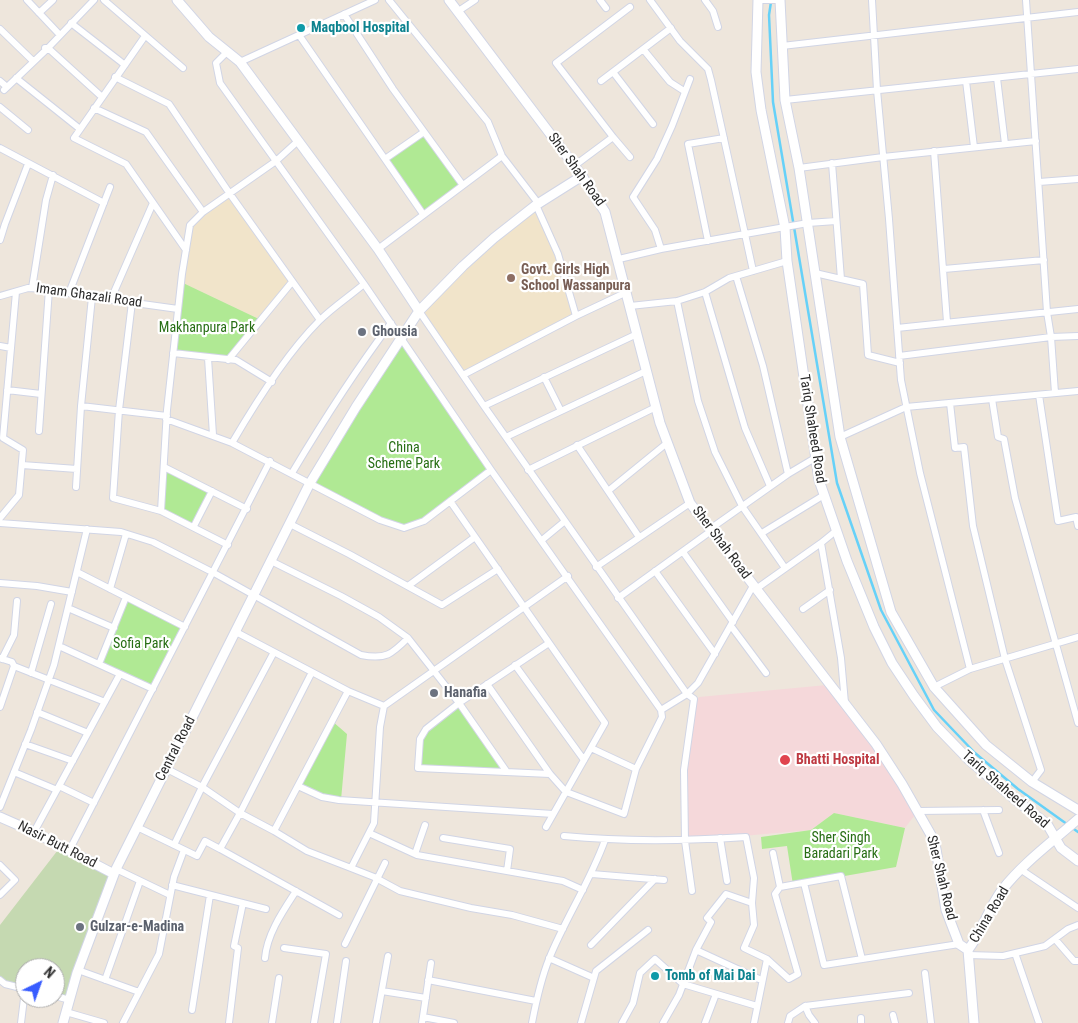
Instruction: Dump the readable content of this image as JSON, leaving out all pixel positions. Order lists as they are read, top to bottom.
{
  "streets": {
    "main road": [
      "Sher Shah Road",
      "Tariq Shaheed Road",
      "Central Road",
      "Nasir Butt Road",
      "China Road"
    ],
    "street": ["Imam Ghazali Road"]
  },
  "crossings": [
    ["Sher Shah Road", "Central Road"],
    ["Tariq Shaheed Road", "China Road"],
    ["Central Road", "Nasir Butt Road"]
  ],
  "parks": [
    "Makhanpura Park",
    "China Scheme Park",
    "Sofia Park",
    "Sher Singh Baradari Park"
  ],
  "places": [
    "Maqbool Hospital",
    "Govt. Girls High School Wassanpura",
    "Ghousia",
    "Hanafia",
    "Bhatti Hospital",
    "Gulzar-e-Madina",
    "Tomb of Mai Dai"
  ],
  "north": "top right"
}
